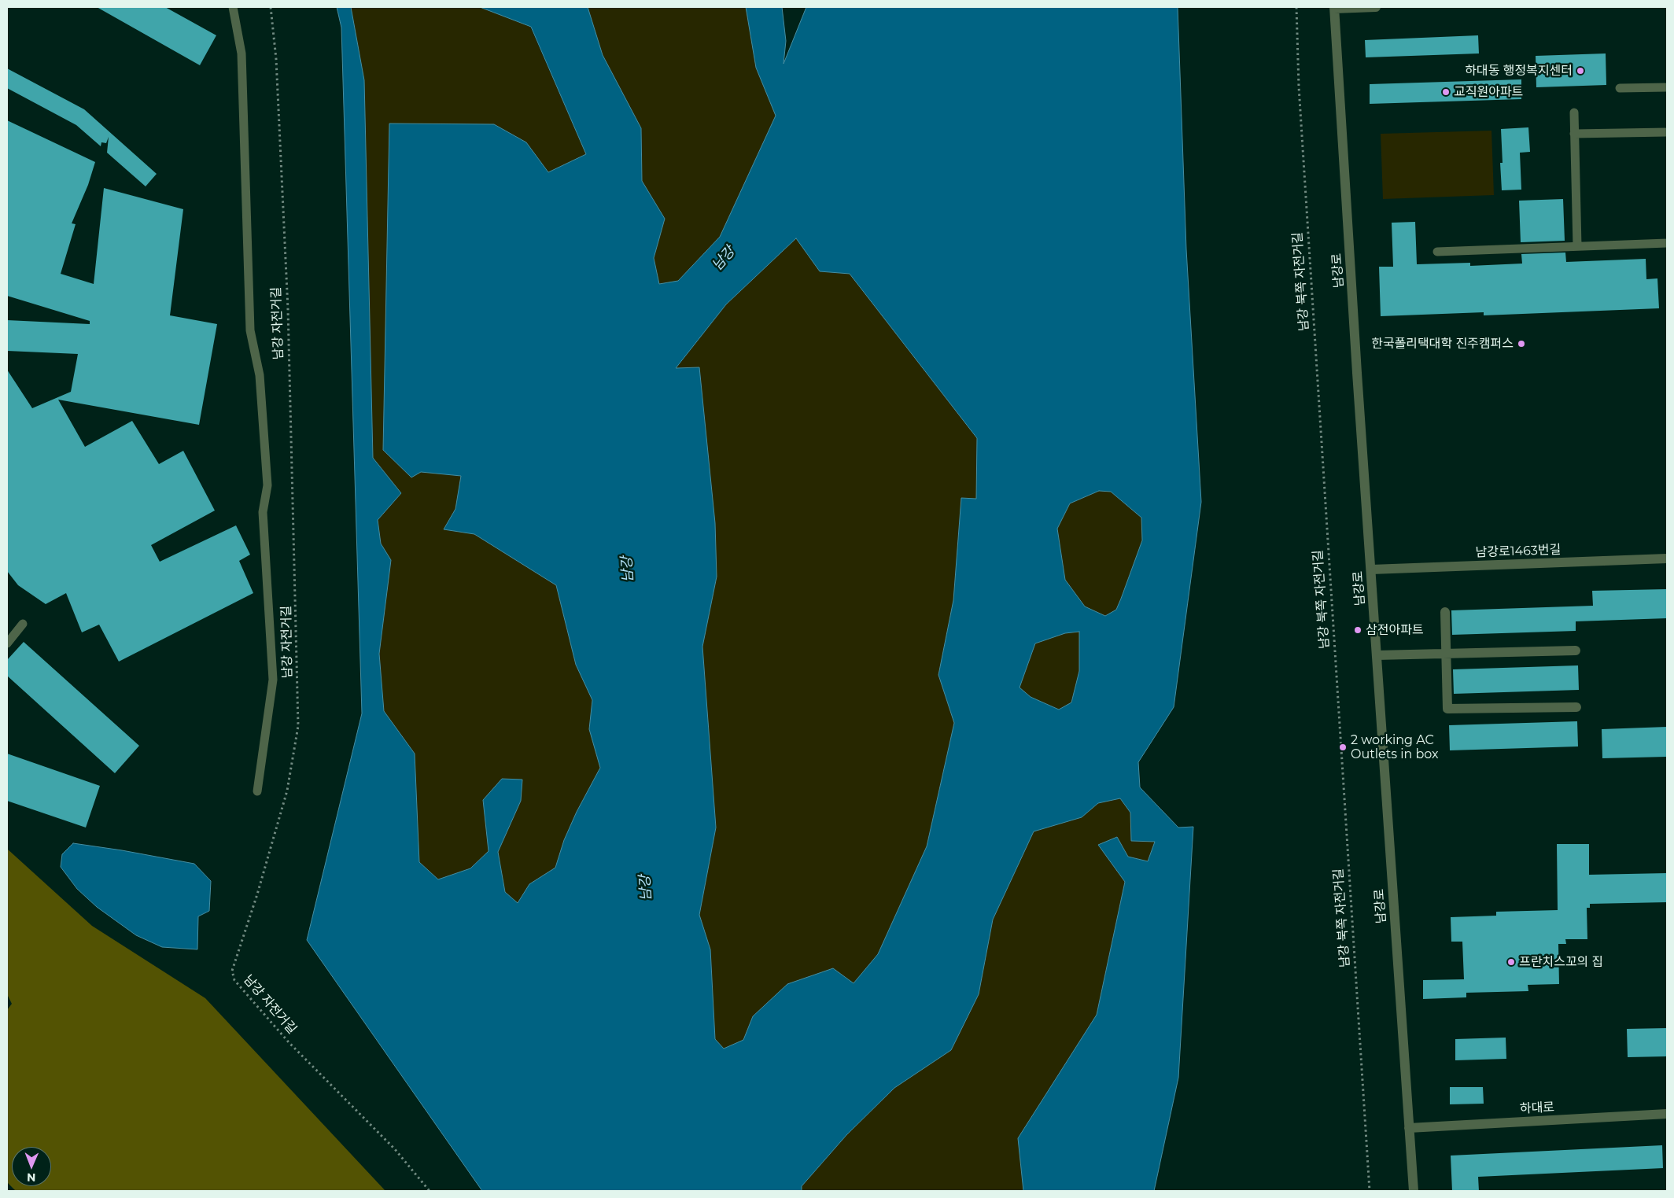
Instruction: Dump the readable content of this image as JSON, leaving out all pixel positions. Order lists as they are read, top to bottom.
{
  "streets": {
    "street": ["남강로", "남강로1463번길", "하대로"],
    "path": ["남강 북쪽 자전거길", "남강 자전거길"]
  },
  "crossings": [
    ["남강로", "남강로1463번길"],
    ["남강로", "하대로"]
  ],
  "water": ["남강"],
  "places": [
    "하대동 행정복지센터",
    "교직원아파트",
    "한국폴리택대학 진주캠퍼스",
    "삼전아파트",
    "2 working AC Outlets in box",
    "프란치스꼬의 집"
  ],
  "north": "bottom"
}
